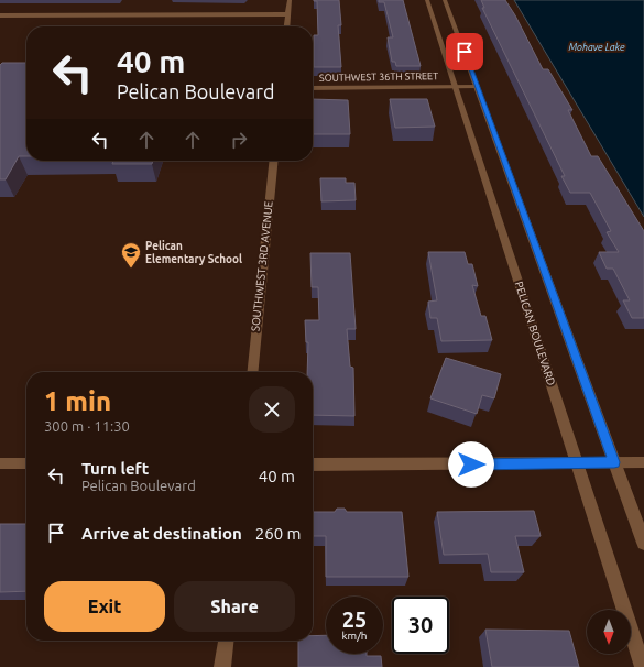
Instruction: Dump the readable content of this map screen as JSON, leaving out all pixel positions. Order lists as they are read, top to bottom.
{
  "streets": {
    "street": ["SOUTHWEST 36TH STREET", "SOUTHWEST 3RD AVENUE", "PELICAN BOULEVARD"]
  },
  "crossings": [
    ["SOUTHWEST 36TH STREET", "PELICAN BOULEVARD"]
  ],
  "water": ["Mohave Lake"],
  "places": {
    "school or university": ["Pelican Elementary School"]
  },
  "north": "bottom",
  "page": {
    "turn": ["40 m", "Pelican Boulevard"],
    "heading": ["1 min", "300 m · 11:30"],
    "list": [
      {
        "name": "Turn left",
        "note": "Pelican Boulevard",
        "value": "40 m"
      },
      {
        "name": "Arrive at destination",
        "value": "260 m"
      }
    ],
    "buttons": ["Exit", "Share"],
    "speed": "25 km/h",
    "limit": "30"
  }
}
